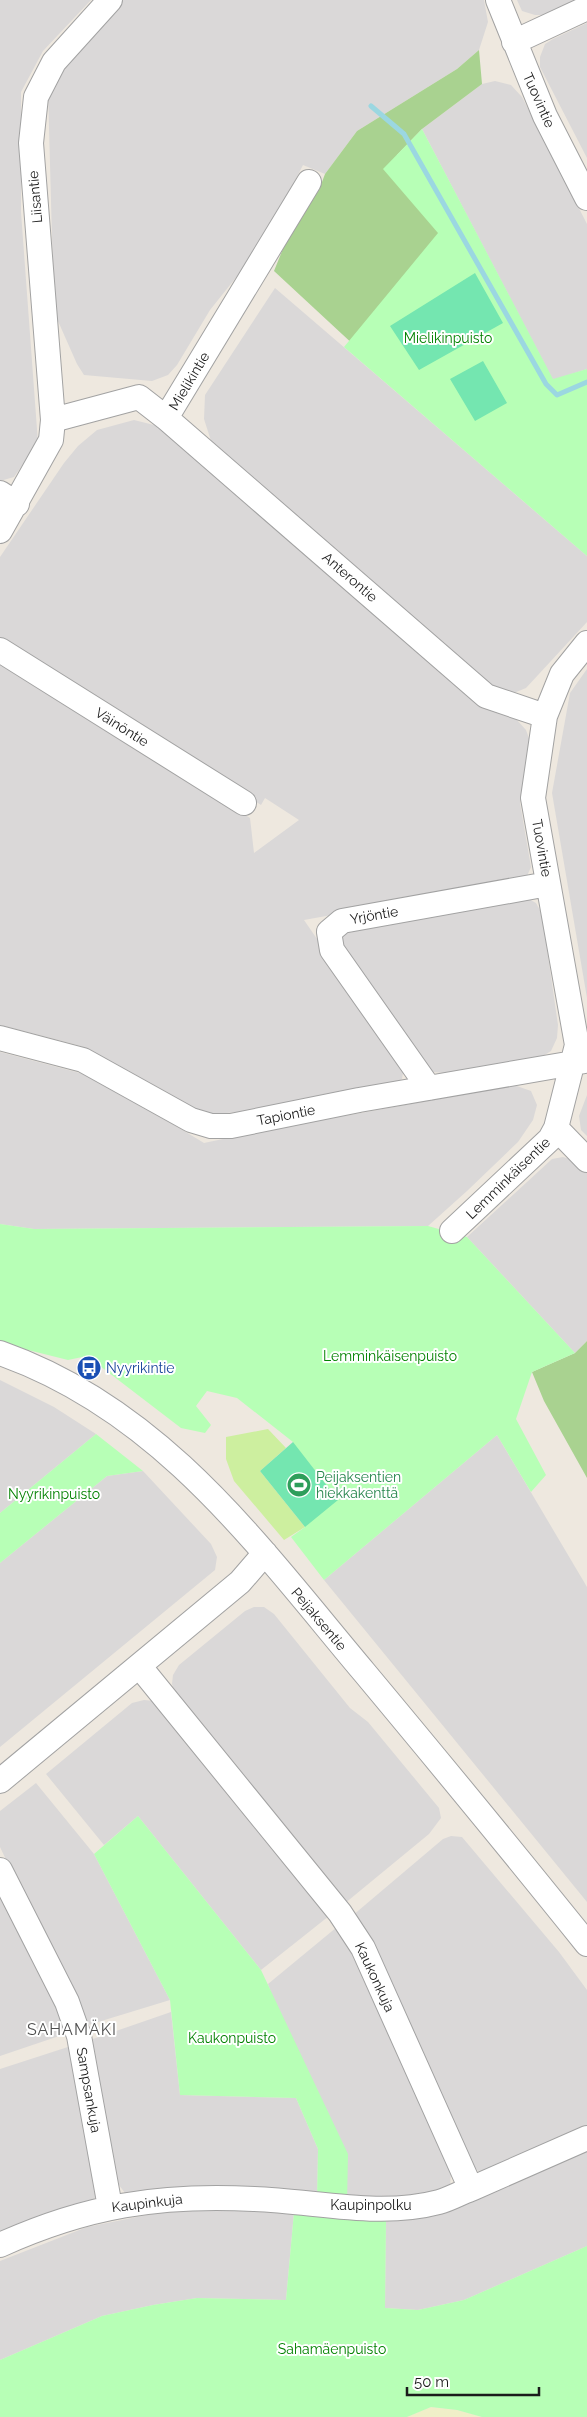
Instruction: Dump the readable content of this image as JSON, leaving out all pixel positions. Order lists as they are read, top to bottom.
{
  "streets": {
    "street": [
      "Tuovintie",
      "Liisantie",
      "Mielikintie",
      "Anterontie",
      "Väinöntie",
      "Yrjöntie",
      "Tapiontie",
      "Lemminkäisentie",
      "Peijaksentie",
      "Kaukonkuja",
      "Sampsankuja",
      "Kaupinkuja",
      "Kaupinpolku"
    ]
  },
  "crossings": [
    ["Tuovintie", "Anterontie"],
    ["Tuovintie", "Yrjöntie"],
    ["Tuovintie", "Tapiontie"],
    ["Tuovintie", "Lemminkäisentie"],
    ["Liisantie", "Mielikintie"],
    ["Mielikintie", "Anterontie"],
    ["Yrjöntie", "Tapiontie"],
    ["Tapiontie", "Lemminkäisentie"],
    ["Kaukonkuja", "Kaupinpolku"],
    ["Sampsankuja", "Kaupinkuja"],
    ["Kaupinkuja", "Kaupinpolku"]
  ],
  "districts": ["SAHAMÄKI"],
  "parks": [
    "Mielikinpuisto",
    "Lemminkäisenpuisto",
    "Nyyrikinpuisto",
    "Kaukonpuisto",
    "Sahamäenpuisto"
  ],
  "places": {
    "bus stop": ["Nyyrikintie"],
    "sports": ["Peijaksentien hiekkakenttä"]
  },
  "scale_bar": "50 m"
}
